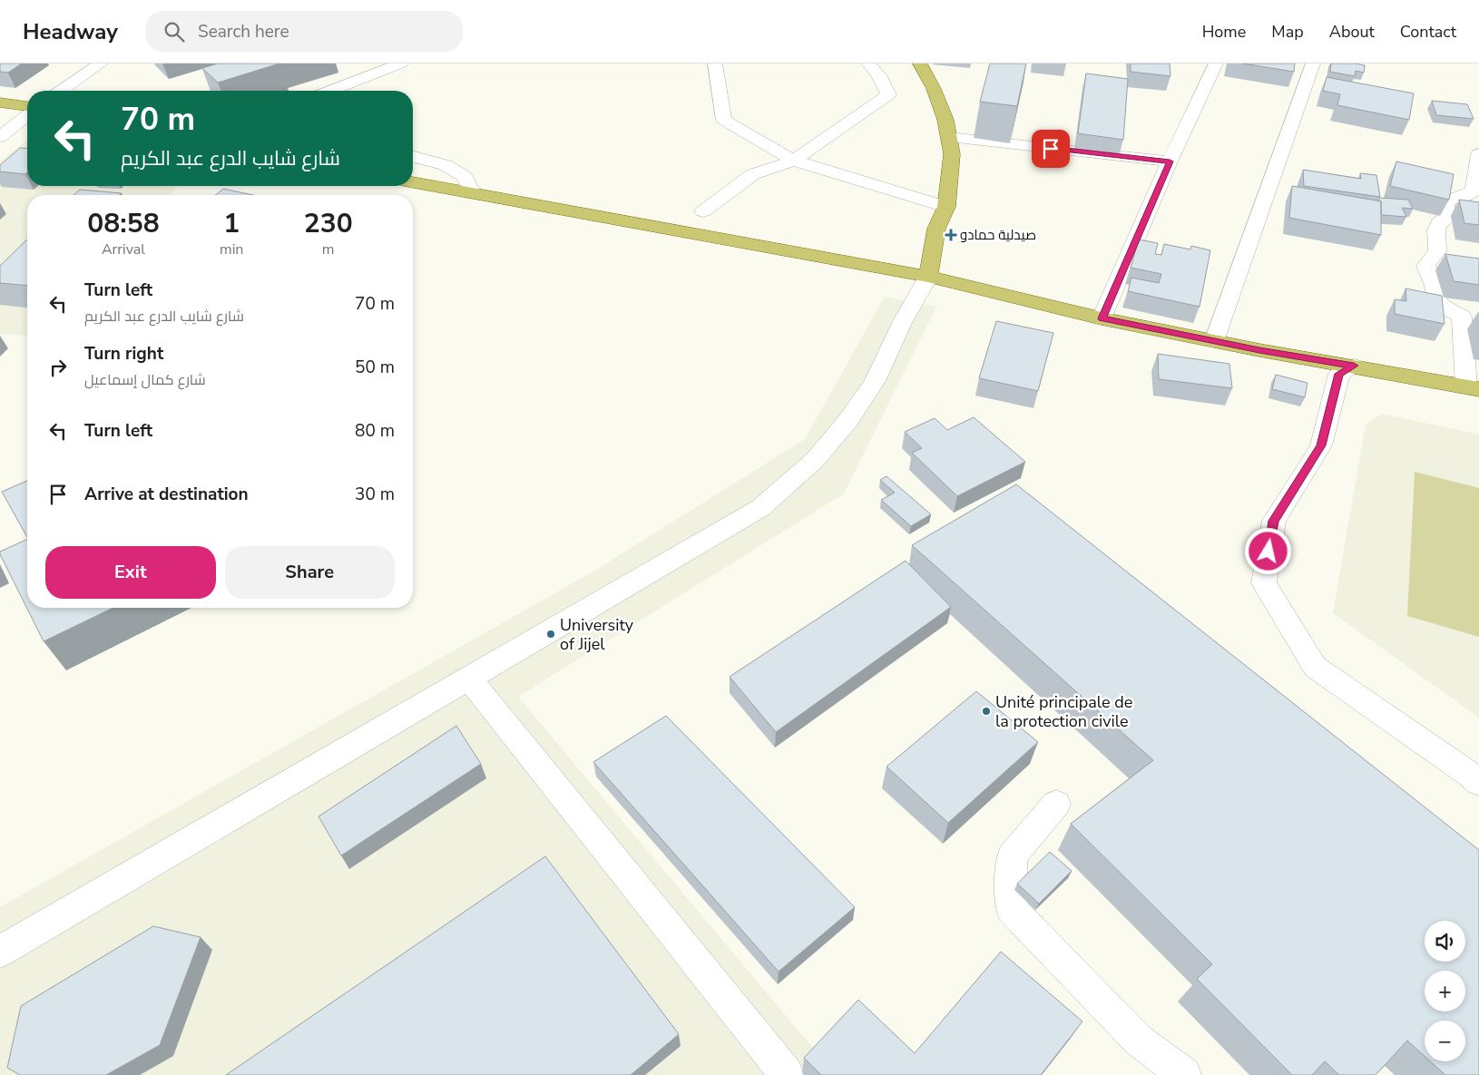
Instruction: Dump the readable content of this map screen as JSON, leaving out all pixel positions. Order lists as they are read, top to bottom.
{
  "places": {
    "health": ["صيدلية حمادو"],
    "other": ["University of Jijel", "Unité principale de la protection civile"]
  },
  "page": {
    "header": "Headway",
    "search": "Search here",
    "nav": [
      "Home",
      "Map",
      "About",
      "Contact"
    ],
    "turn": ["70 m", "شارع شايب الدرع عبد الكريم"],
    "eta": [
      "08:58",
      "Arrival",
      "1",
      "min",
      "230",
      "m"
    ],
    "list": [
      {
        "name": "Turn left",
        "note": "شارع شايب الدرع عبد الكريم",
        "value": "70 m"
      },
      {
        "name": "Turn right",
        "note": "شارع كمال إسماعيل",
        "value": "50 m"
      },
      {
        "name": "Turn left",
        "value": "80 m"
      },
      {
        "name": "Arrive at destination",
        "value": "30 m"
      }
    ],
    "buttons": ["Exit", "Share"],
    "map_buttons": ["+", "−"]
  }
}
